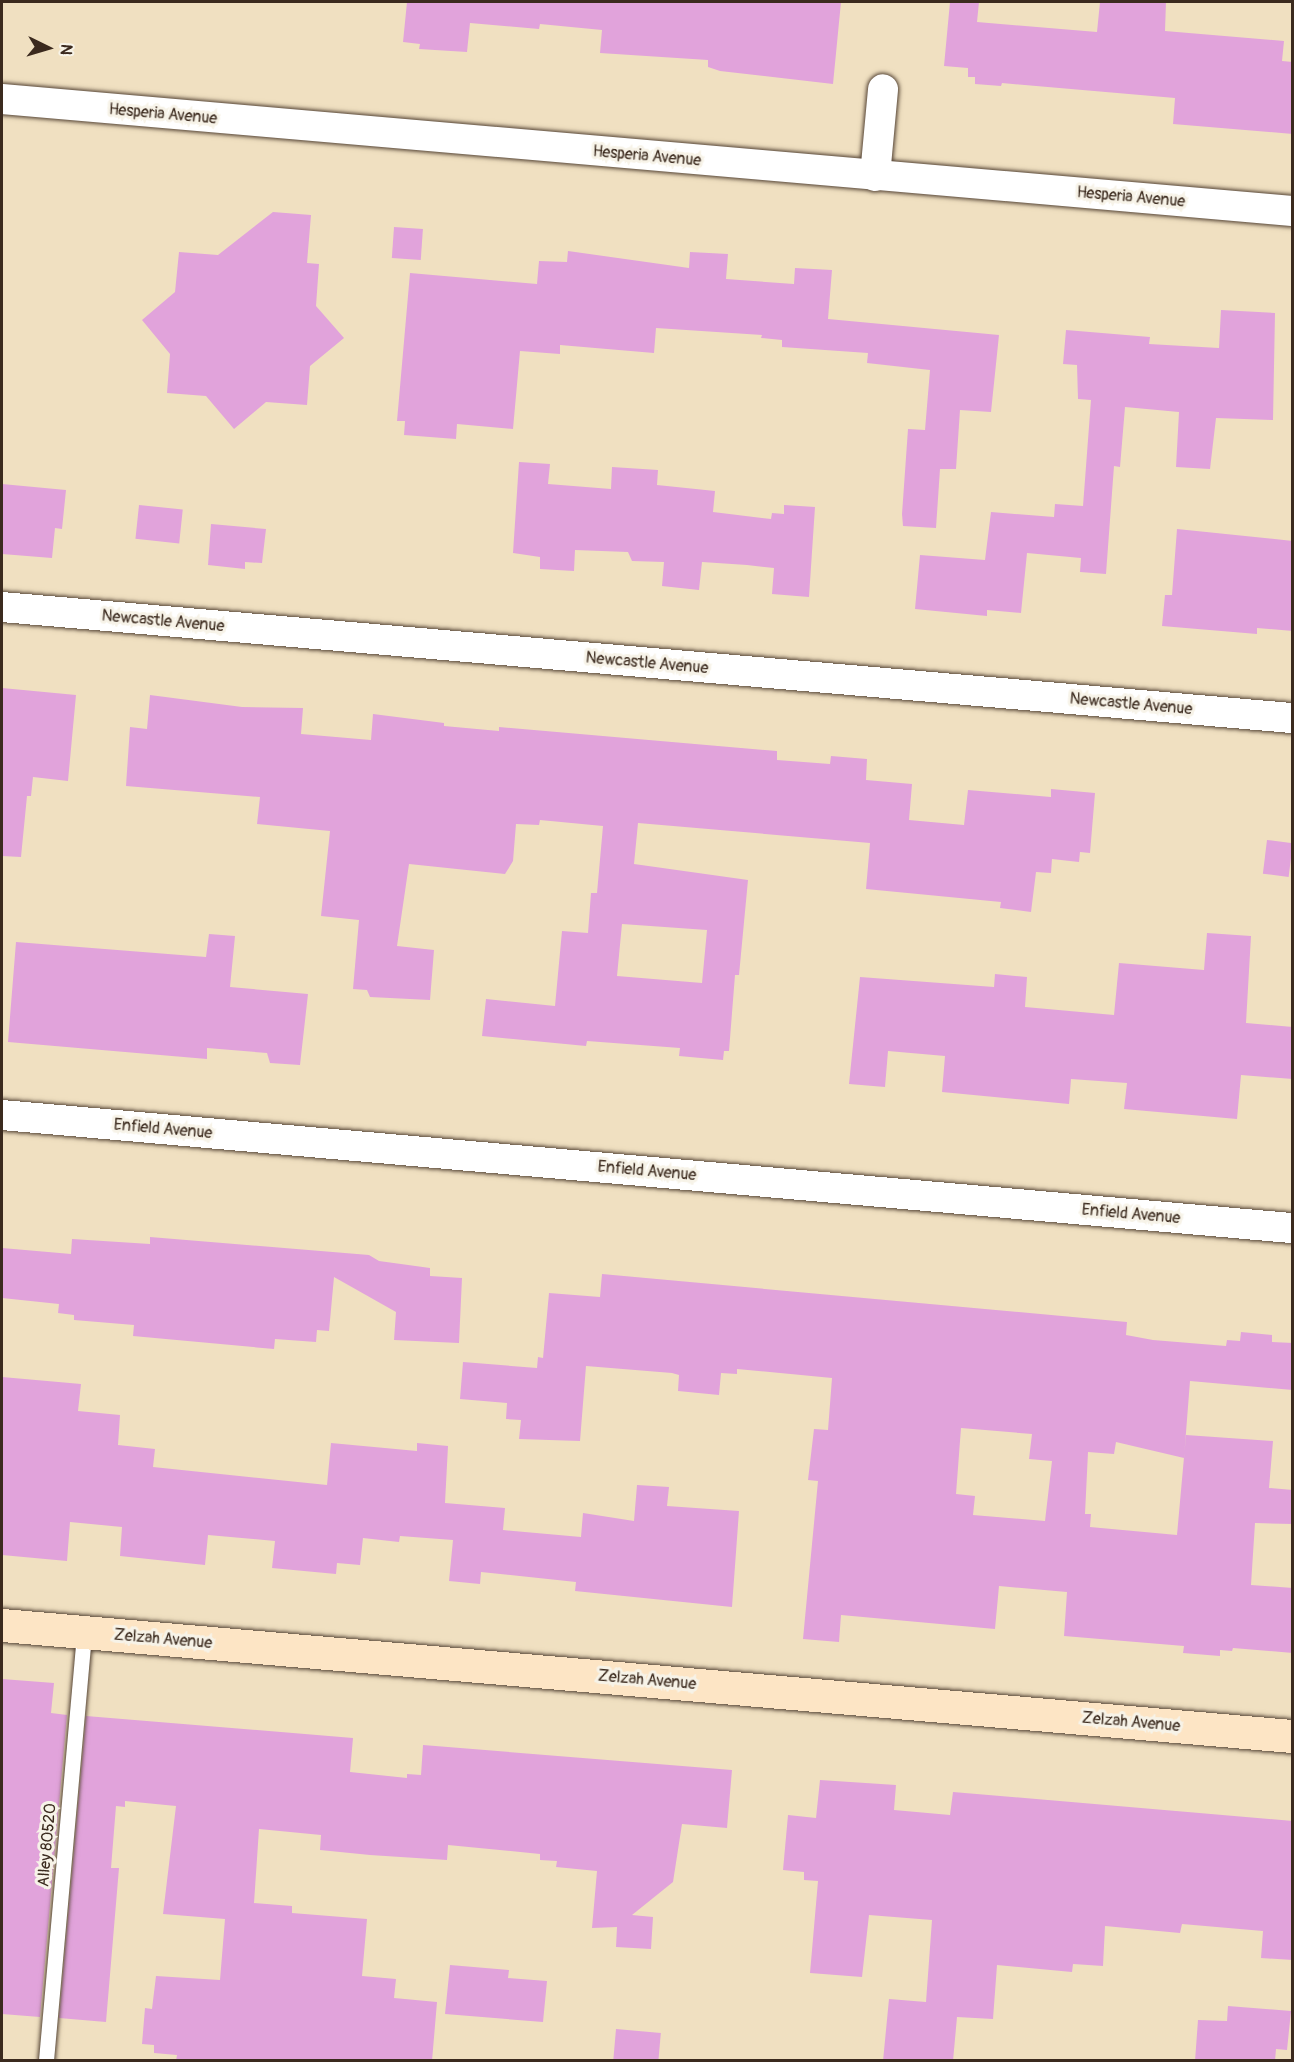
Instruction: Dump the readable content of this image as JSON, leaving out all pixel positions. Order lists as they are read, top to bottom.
{
  "streets": {
    "street": [
      "Hesperia Avenue",
      "Newcastle Avenue",
      "Enfield Avenue",
      "Zelzah Avenue"
    ],
    "lane": ["Alley 80520"]
  },
  "crossings": [
    ["Zelzah Avenue", "Alley 80520"]
  ],
  "north": "right"
}
